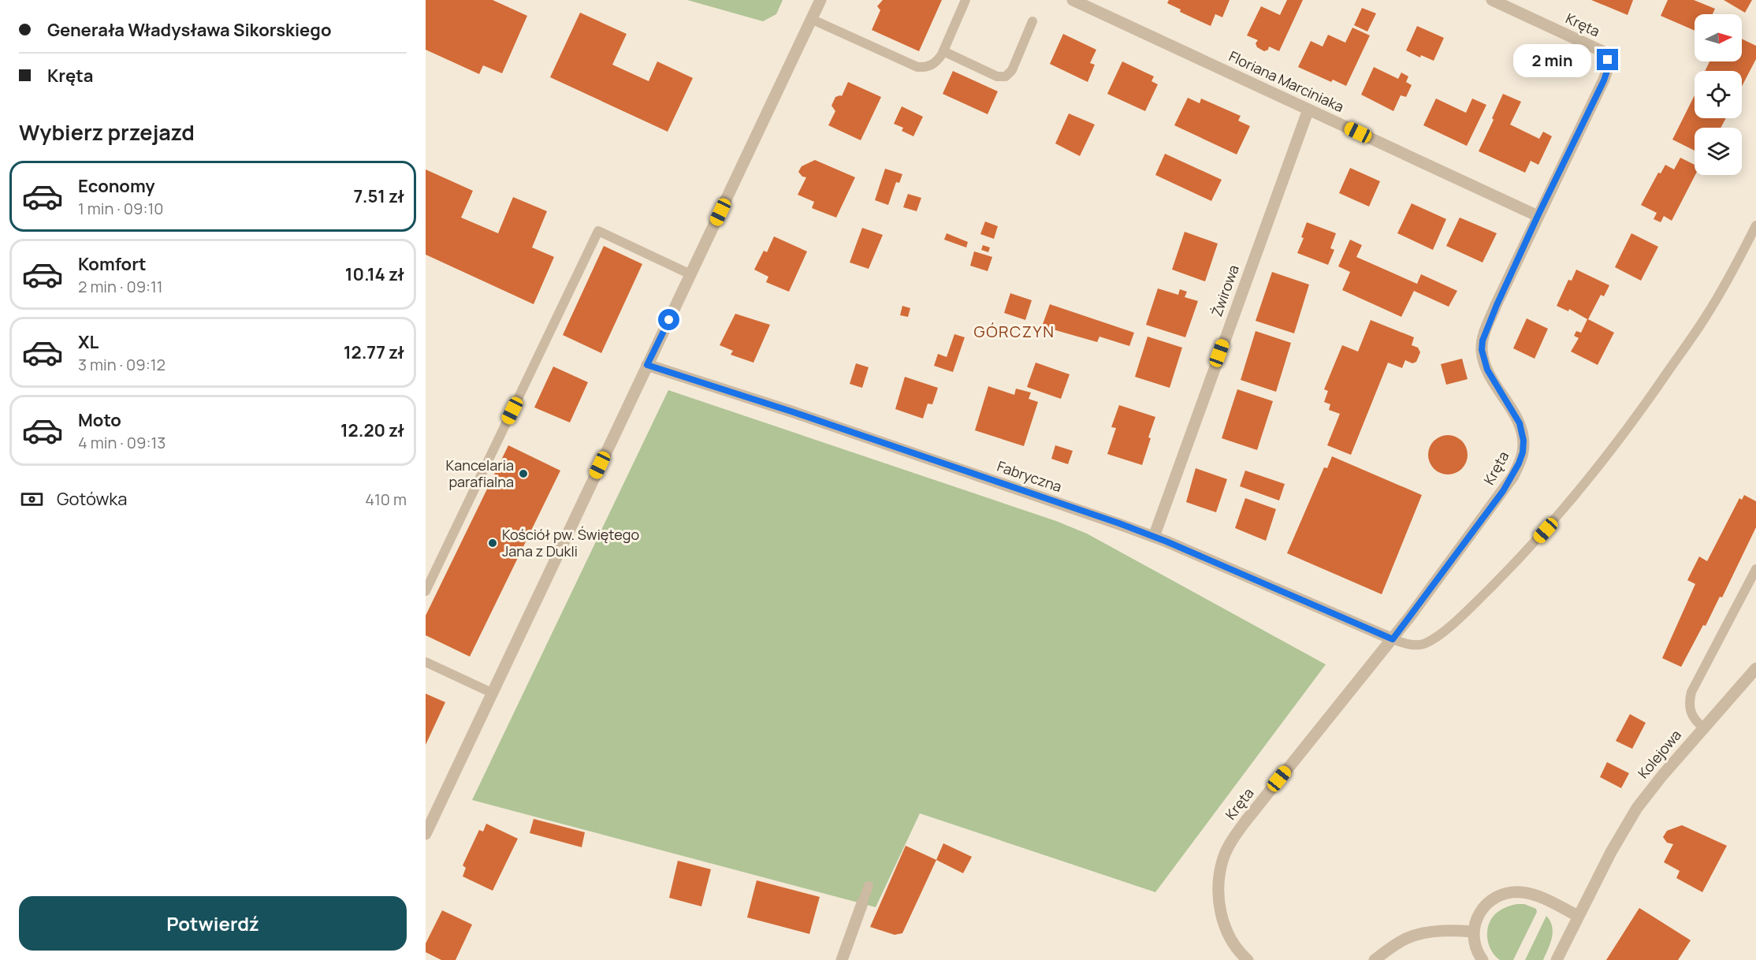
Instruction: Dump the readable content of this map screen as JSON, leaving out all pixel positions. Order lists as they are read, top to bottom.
{
  "streets": {
    "street": [
      "Kręta",
      "Floriana Marciniaka",
      "Żwirowa",
      "Fabryczna",
      "Kolejowa"
    ]
  },
  "crossings": [
    ["Kręta", "Floriana Marciniaka"],
    ["Kręta", "Fabryczna"],
    ["Floriana Marciniaka", "Żwirowa"],
    ["Żwirowa", "Fabryczna"]
  ],
  "districts": ["GÓRCZYN"],
  "places": ["Kancelaria parafialna", "Kościół pw. Świętego Jana z Dukli"],
  "north": "right",
  "page": {
    "banner": ["Generała Władysława Sikorskiego", "Kręta"],
    "bubble": "2 min",
    "heading": "Wybierz przejazd",
    "list": [
      {
        "name": "Economy",
        "note": "1 min · 09:10",
        "value": "7.51 zł"
      },
      {
        "name": "Komfort",
        "note": "2 min · 09:11",
        "value": "10.14 zł"
      },
      {
        "name": "XL",
        "note": "3 min · 09:12",
        "value": "12.77 zł"
      },
      {
        "name": "Moto",
        "note": "4 min · 09:13",
        "value": "12.20 zł"
      }
    ],
    "pay": ["Gotówka", "410 m"],
    "buttons": "Potwierdź"
  }
}
